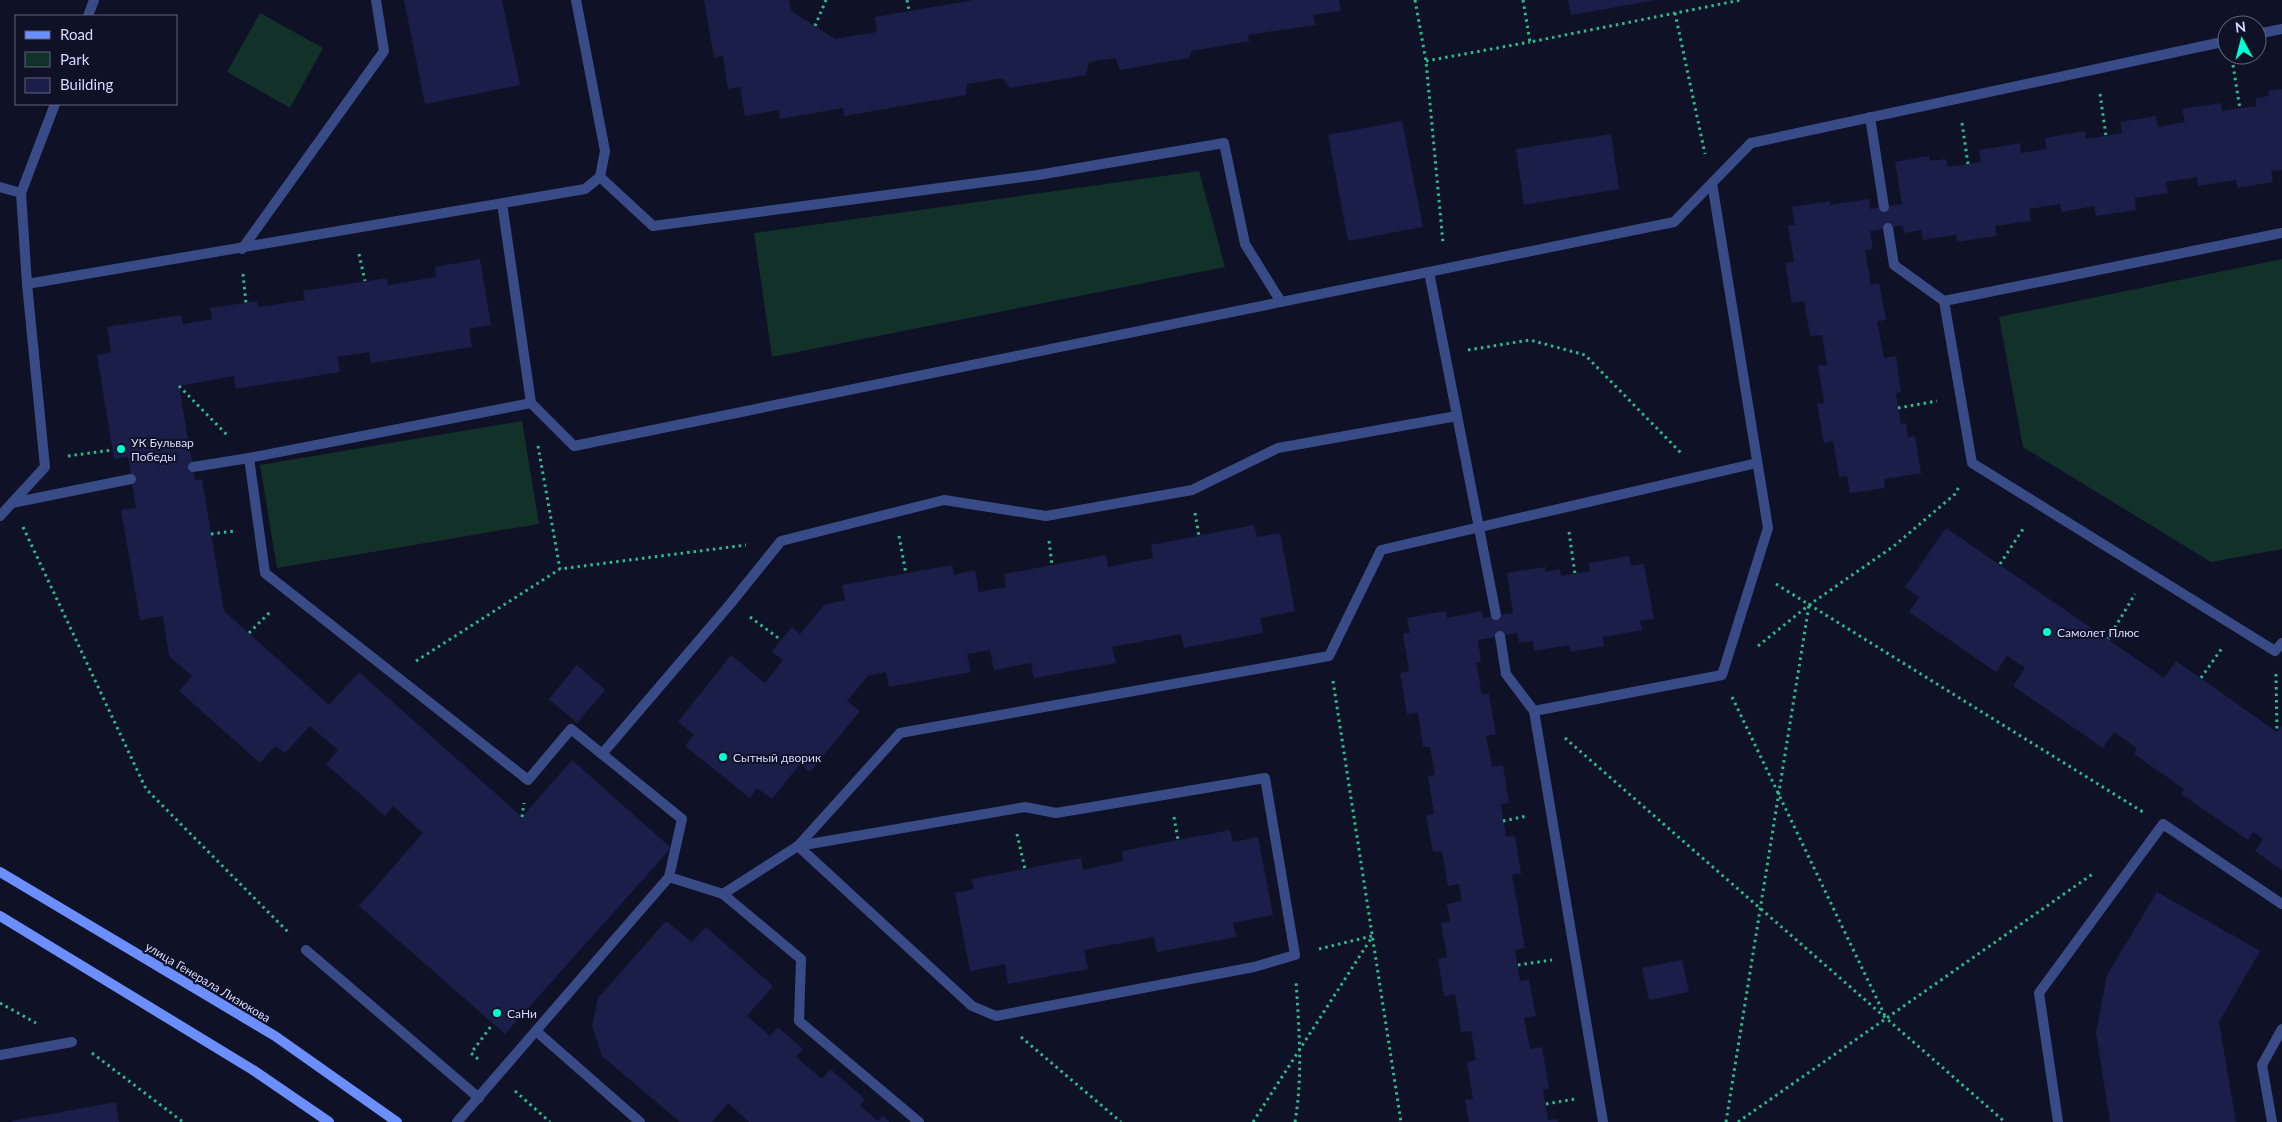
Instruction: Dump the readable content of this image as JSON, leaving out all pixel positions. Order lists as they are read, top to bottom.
{
  "streets": {
    "main road": ["улица Генерала Лизюкова"]
  },
  "places": [
    "УК Бульвар Победы",
    "Самолет Плюс",
    "Сытный дворик",
    "СаНи"
  ],
  "legend": ["Road", "Park", "Building"],
  "north": "top"
}
